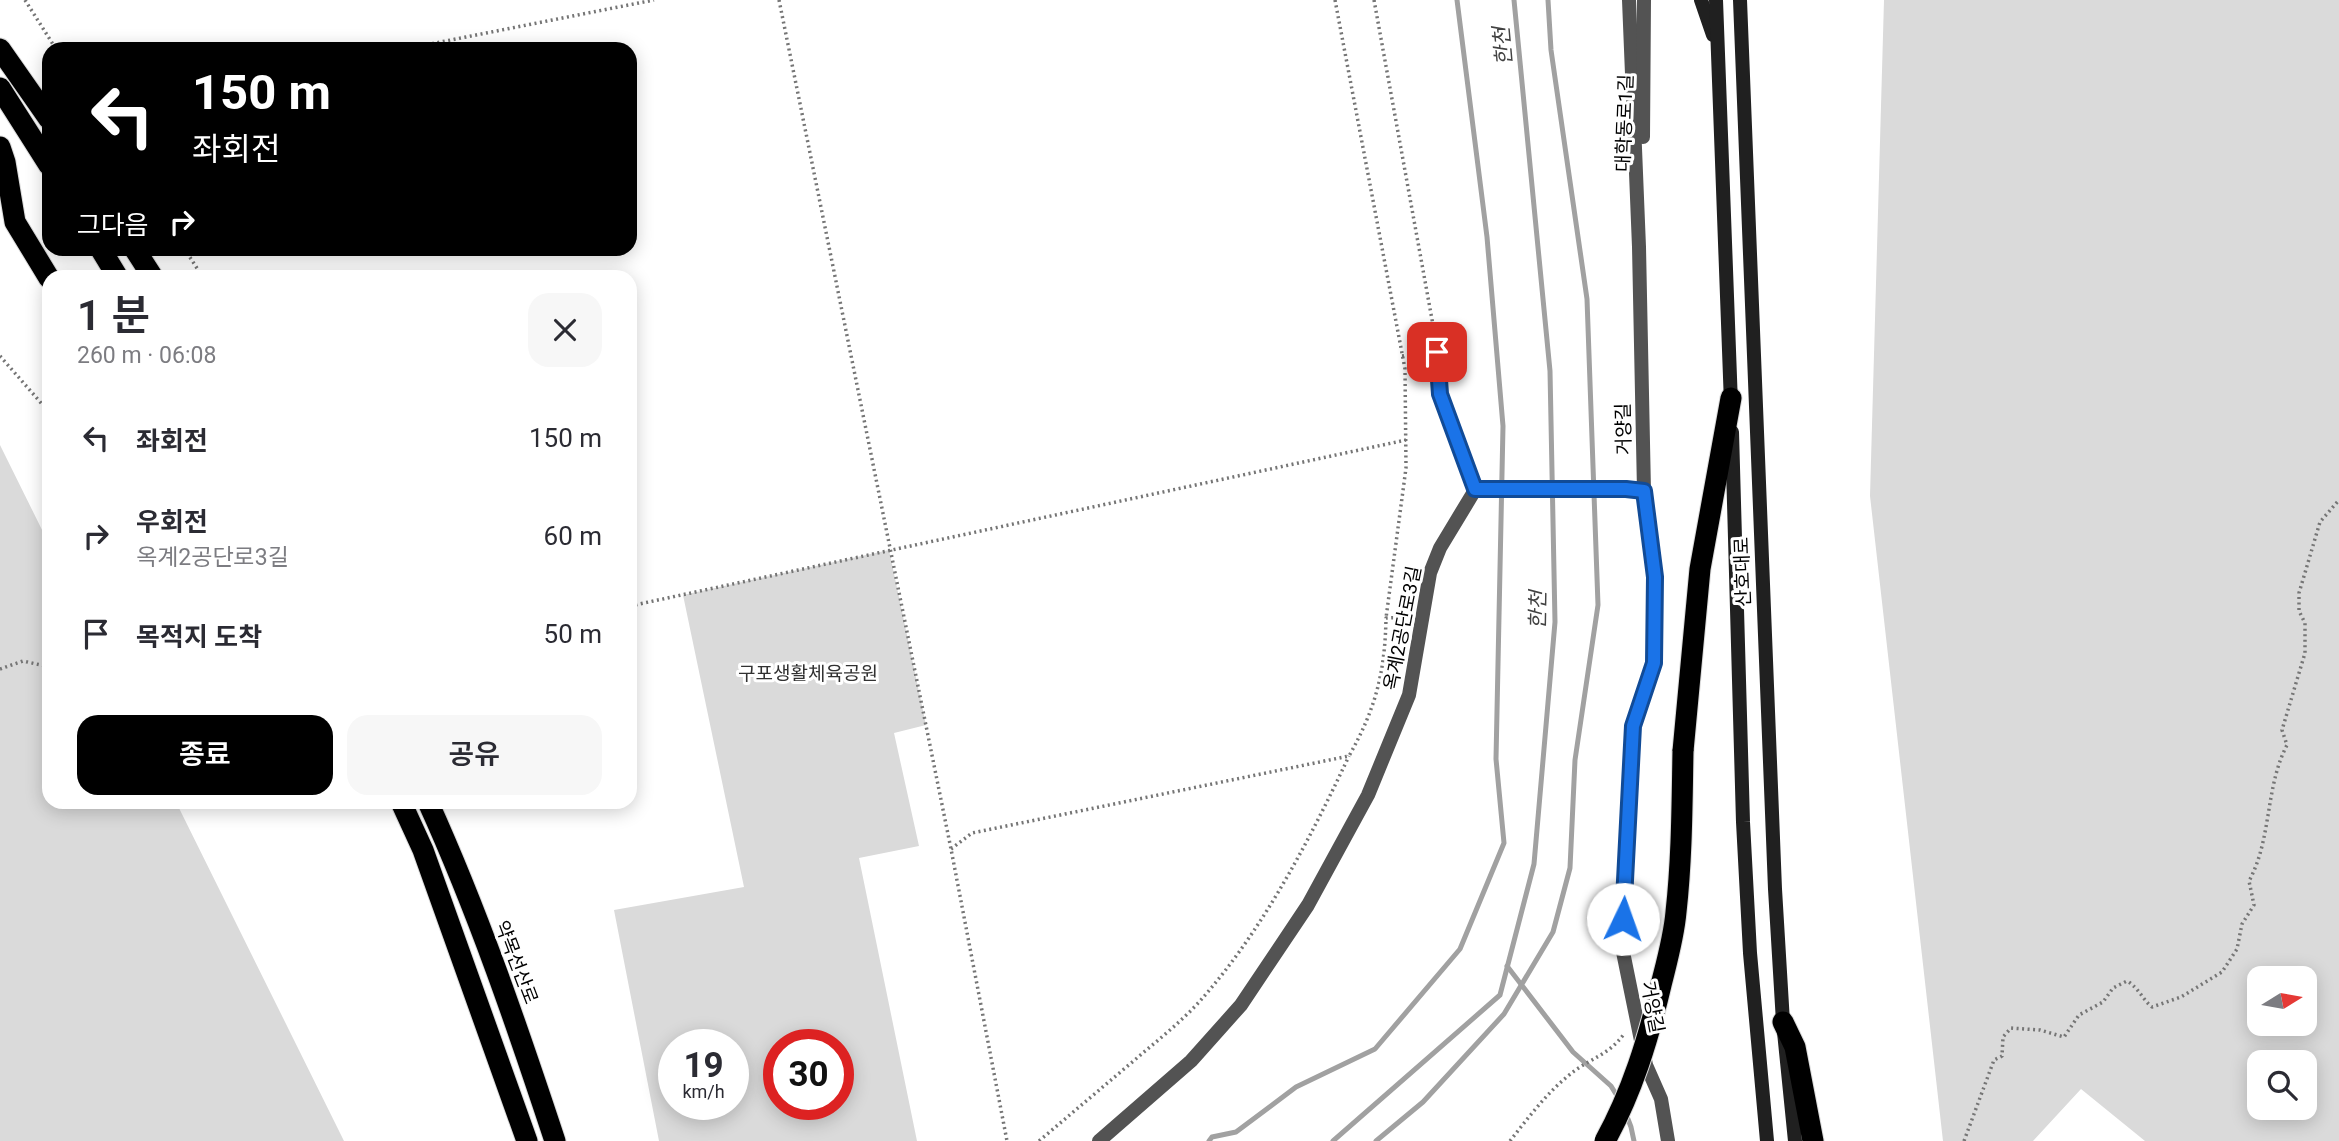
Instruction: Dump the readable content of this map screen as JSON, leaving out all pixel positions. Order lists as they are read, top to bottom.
{
  "streets": {
    "highway": ["약목선산로"],
    "street": [
      "대학동로1길",
      "거양길",
      "산호대로",
      "옥계2공단로3길"
    ]
  },
  "crossings": [
    ["대학동로1길", "거양길"]
  ],
  "water": ["한천"],
  "parks": ["구포생활체육공원"],
  "north": "right",
  "page": {
    "turn": ["150 m", "좌회전"],
    "then": "그다음",
    "heading": ["1 분", "260 m · 06:08"],
    "list": [
      {
        "name": "좌회전",
        "value": "150 m"
      },
      {
        "name": "우회전",
        "note": "옥계2공단로3길",
        "value": "60 m"
      },
      {
        "name": "목적지 도착",
        "value": "50 m"
      }
    ],
    "buttons": ["종료", "공유"],
    "speed": "19 km/h",
    "limit": "30"
  }
}
